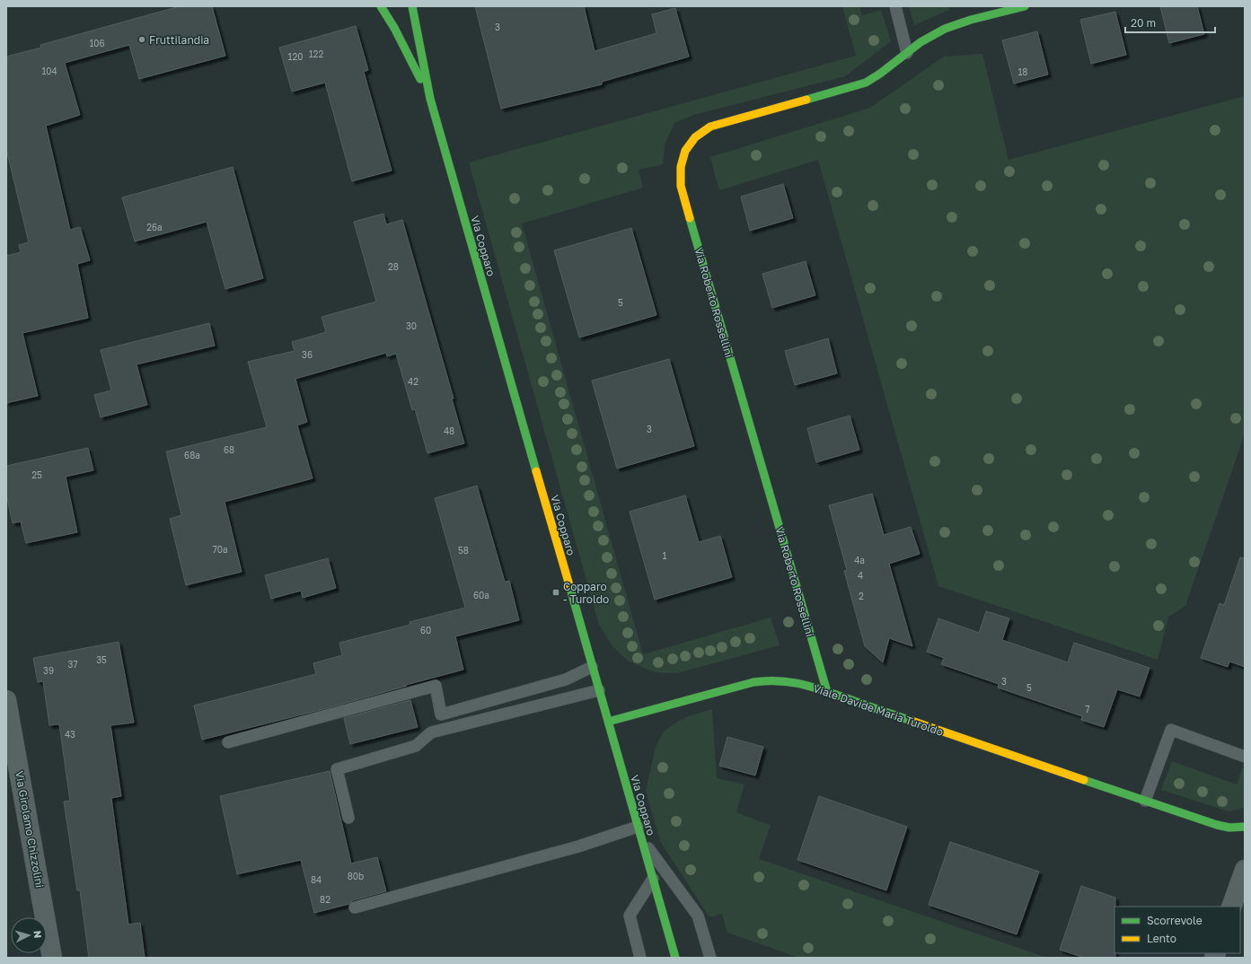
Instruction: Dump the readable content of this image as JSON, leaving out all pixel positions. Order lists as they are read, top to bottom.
{
  "streets": {
    "street": [
      "Via Copparo",
      "Via Roberto Rossellini",
      "Viale Davide Maria Turoldo",
      "Via Girolamo Chizzolini"
    ]
  },
  "crossings": [
    ["Via Copparo", "Viale Davide Maria Turoldo"],
    ["Via Roberto Rossellini", "Viale Davide Maria Turoldo"]
  ],
  "places": {
    "other": ["Fruttilandia"],
    "transit": ["Copparo - Turoldo"]
  },
  "house_numbers": [
    "3",
    "106",
    "122",
    "120",
    "104",
    "18",
    "26a",
    "28",
    "5",
    "30",
    "36",
    "42",
    "3",
    "48",
    "68",
    "68a",
    "25",
    "70a",
    "58",
    "1",
    "4a",
    "4",
    "60a",
    "2",
    "60",
    "35",
    "37",
    "39",
    "3",
    "5",
    "7",
    "43",
    "80b",
    "84",
    "82"
  ],
  "legend": ["Scorrevole", "Lento"],
  "scale_bar": "20 m",
  "north": "right"
}
